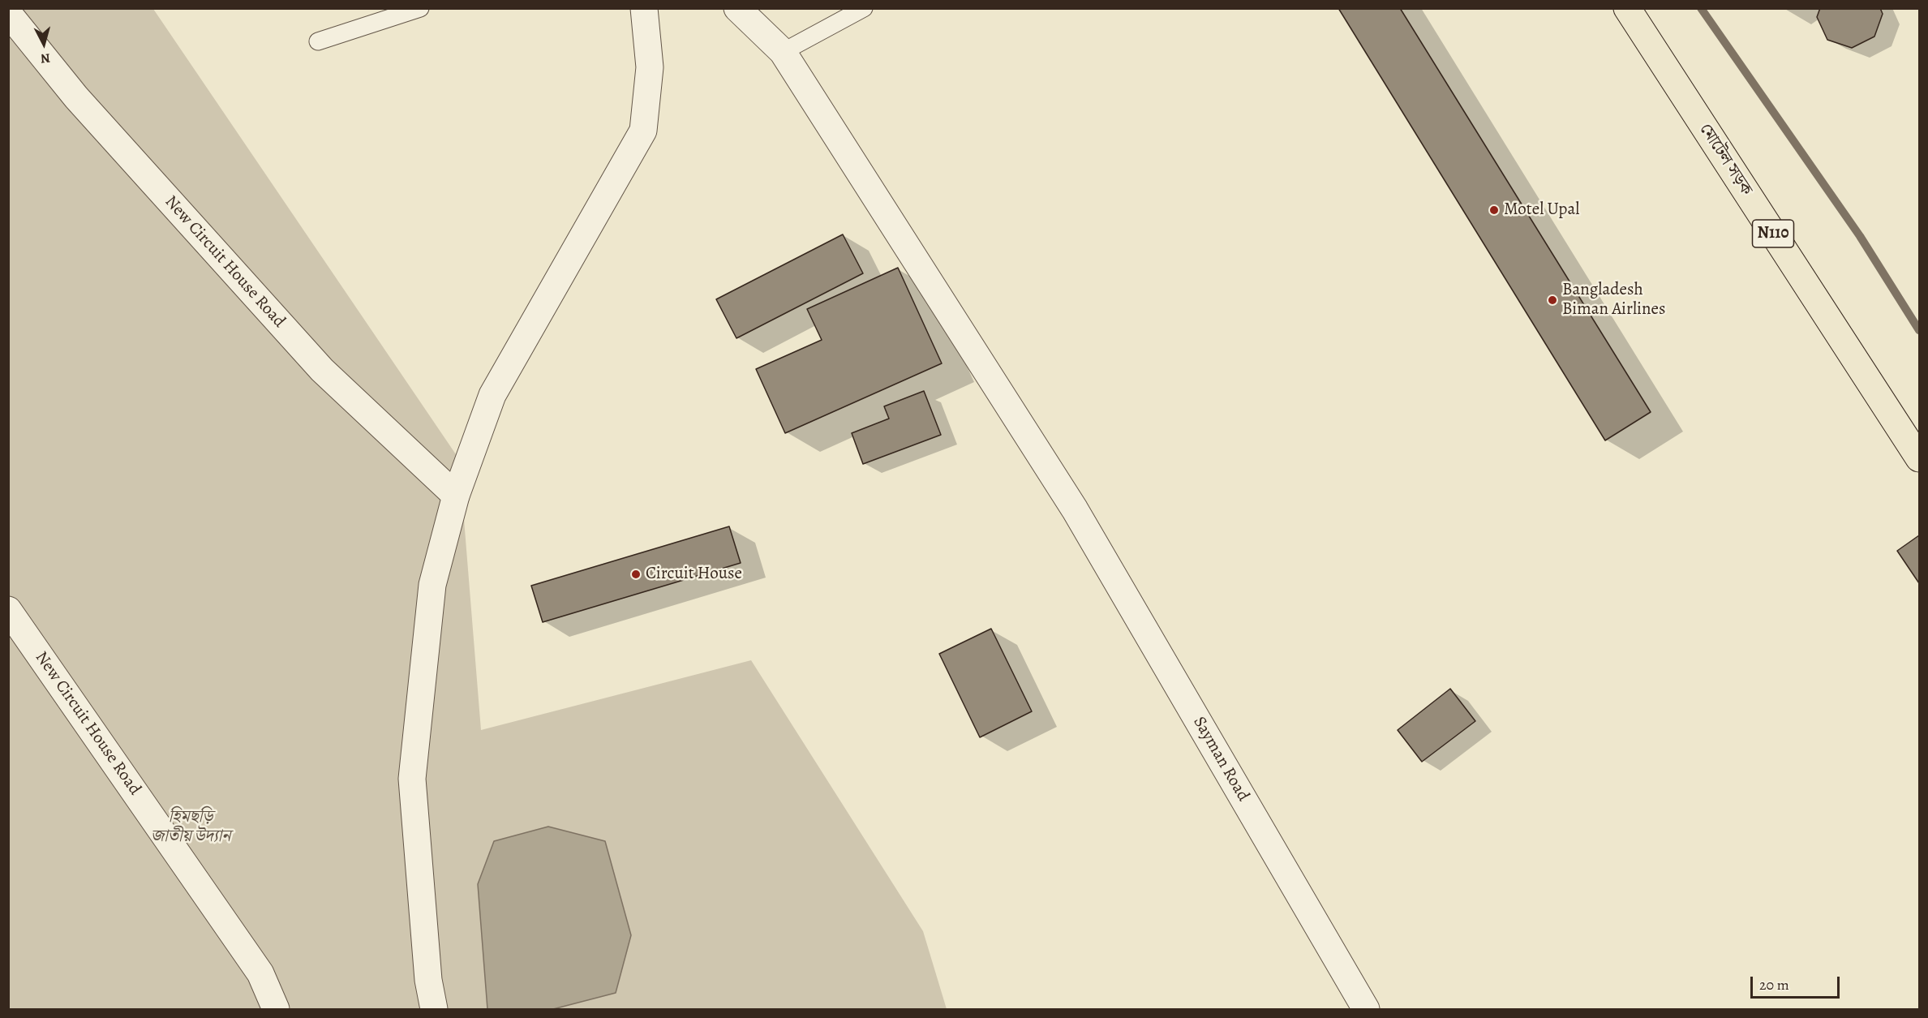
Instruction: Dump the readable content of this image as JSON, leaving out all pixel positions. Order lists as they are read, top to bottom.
{
  "streets": {
    "highway": ["মোটেল সড়ক", "N110"],
    "street": ["New Circuit House Road", "Sayman Road"]
  },
  "parks": ["হিমছড়ি জাতীয় উদ্যান"],
  "places": ["Motel Upal", "Bangladesh Biman Airlines", "Circuit House"],
  "scale_bar": "20 m",
  "north": "bottom"
}
